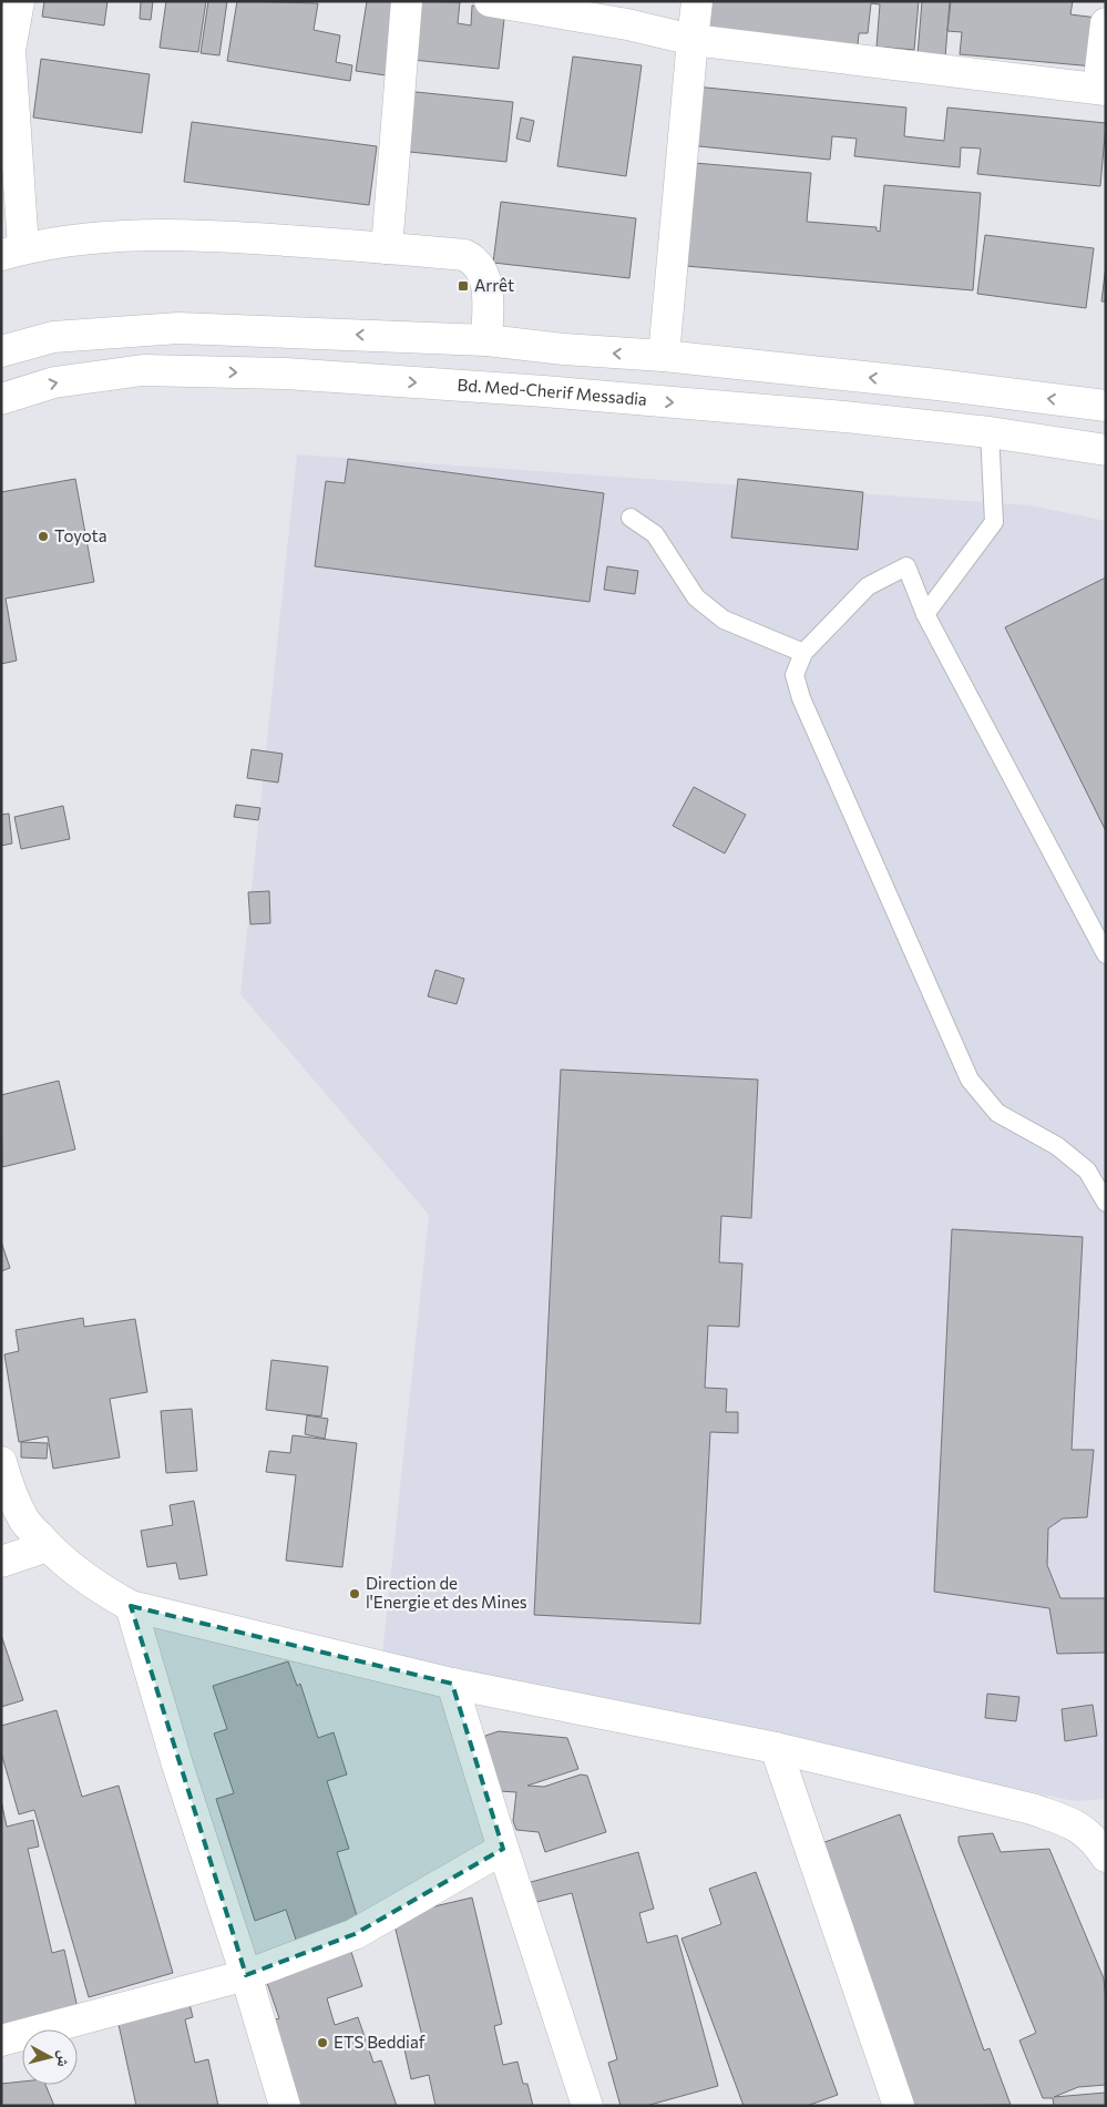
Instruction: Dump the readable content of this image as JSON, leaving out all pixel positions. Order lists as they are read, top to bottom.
{
  "streets": {
    "main road": ["Bd. Med-Cherif Messadia"]
  },
  "places": {
    "transit": ["Arrêt"],
    "other": ["Toyota", "Direction de l'Energie et des Mines", "ETS Beddiaf"]
  },
  "north": "right"
}
